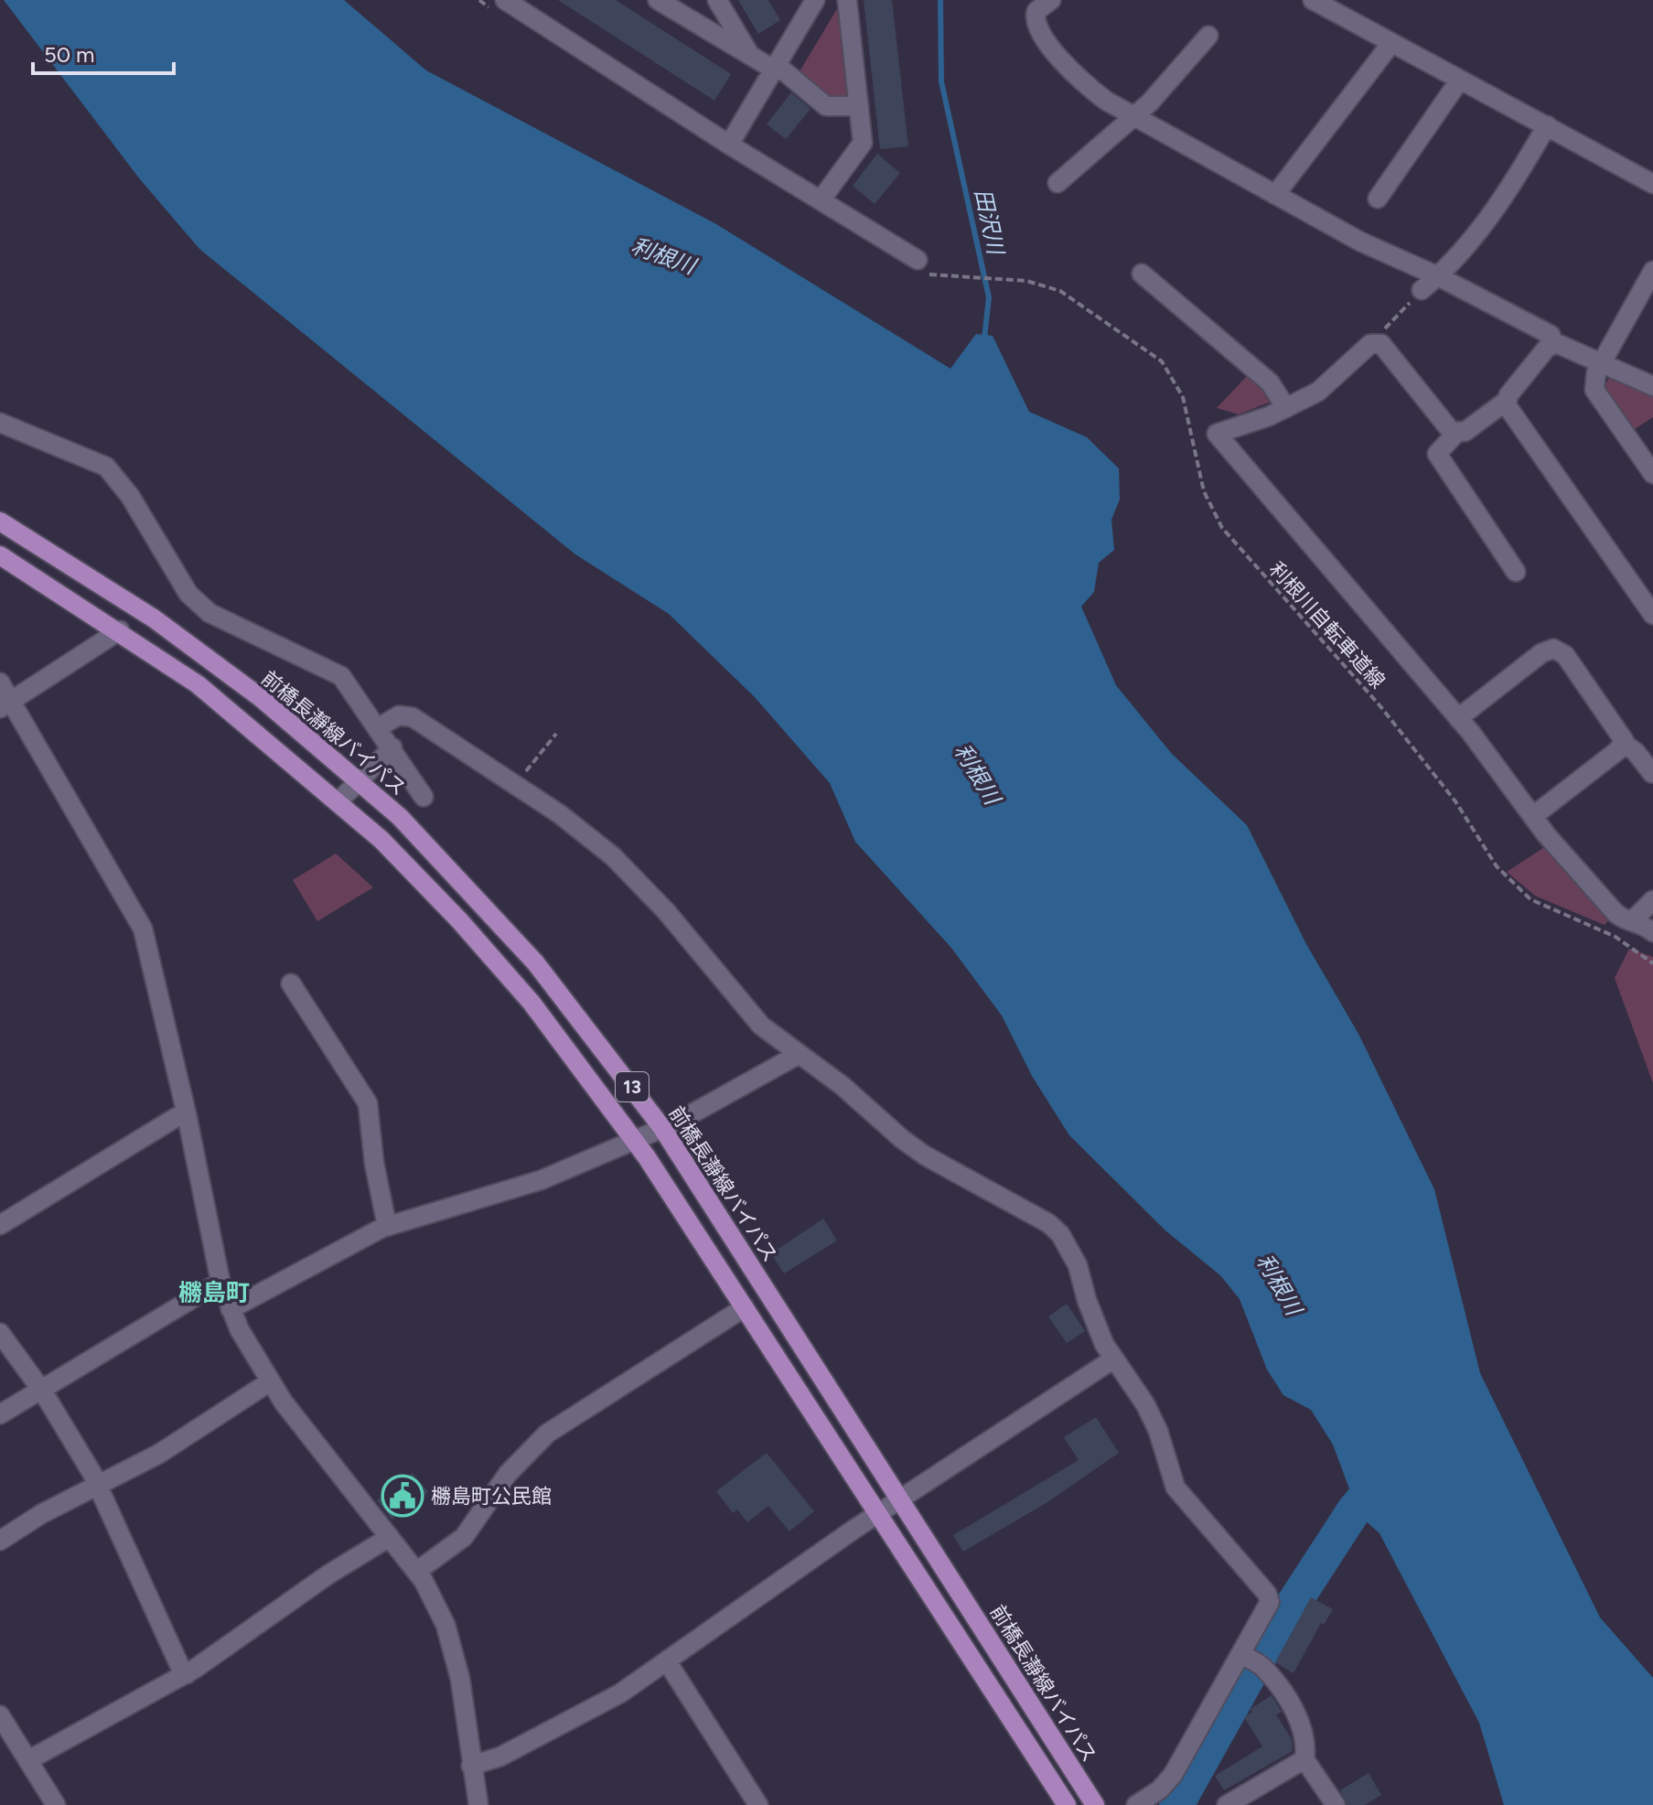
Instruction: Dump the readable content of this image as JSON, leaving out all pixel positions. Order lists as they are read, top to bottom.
{
  "streets": {
    "main road": ["前橋長瀞線バイパス", "13"],
    "path": ["利根川自転車道線"]
  },
  "districts": ["橳島町"],
  "water": ["田沢川", "利根川"],
  "places": {
    "public building": ["橳島町公民館"]
  },
  "scale_bar": "50 m"
}
